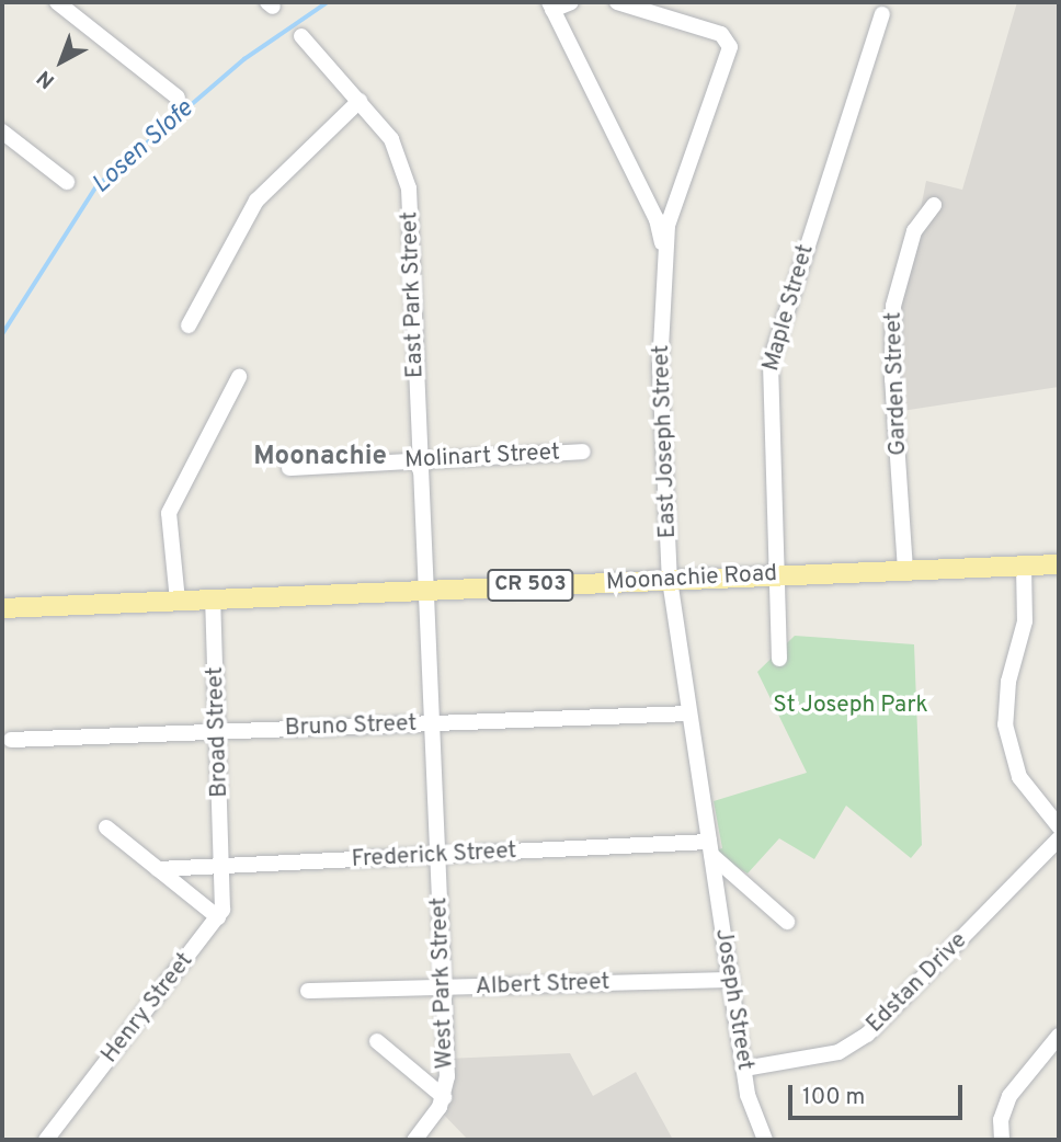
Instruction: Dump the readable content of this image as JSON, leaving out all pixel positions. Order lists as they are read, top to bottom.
{
  "streets": {
    "main road": ["Moonachie Road", "CR 503"],
    "street": [
      "East Park Street",
      "Maple Street",
      "Garden Street",
      "East Joseph Street",
      "Molinart Street",
      "Bruno Street",
      "Broad Street",
      "Frederick Street",
      "West Park Street",
      "Edstan Drive",
      "Albert Street",
      "Joseph Street",
      "Henry Street"
    ]
  },
  "crossings": [
    ["East Park Street", "Molinart Street"],
    ["East Park Street", "Moonachie Road"],
    ["East Park Street", "Bruno Street"],
    ["East Park Street", "West Park Street"],
    ["Maple Street", "Moonachie Road"],
    ["Garden Street", "Moonachie Road"],
    ["East Joseph Street", "Moonachie Road"],
    ["East Joseph Street", "Bruno Street"],
    ["East Joseph Street", "Frederick Street"],
    ["East Joseph Street", "Joseph Street"],
    ["Moonachie Road", "Broad Street"],
    ["Bruno Street", "Broad Street"],
    ["Bruno Street", "West Park Street"],
    ["Broad Street", "Frederick Street"],
    ["Broad Street", "Henry Street"],
    ["Frederick Street", "West Park Street"],
    ["Frederick Street", "Joseph Street"],
    ["Frederick Street", "Henry Street"],
    ["West Park Street", "Albert Street"],
    ["Edstan Drive", "Joseph Street"],
    ["Albert Street", "Joseph Street"]
  ],
  "districts": ["Moonachie"],
  "water": ["Losen Slofe"],
  "parks": ["St Joseph Park"],
  "scale_bar": "100 m",
  "north": "bottom left"
}
